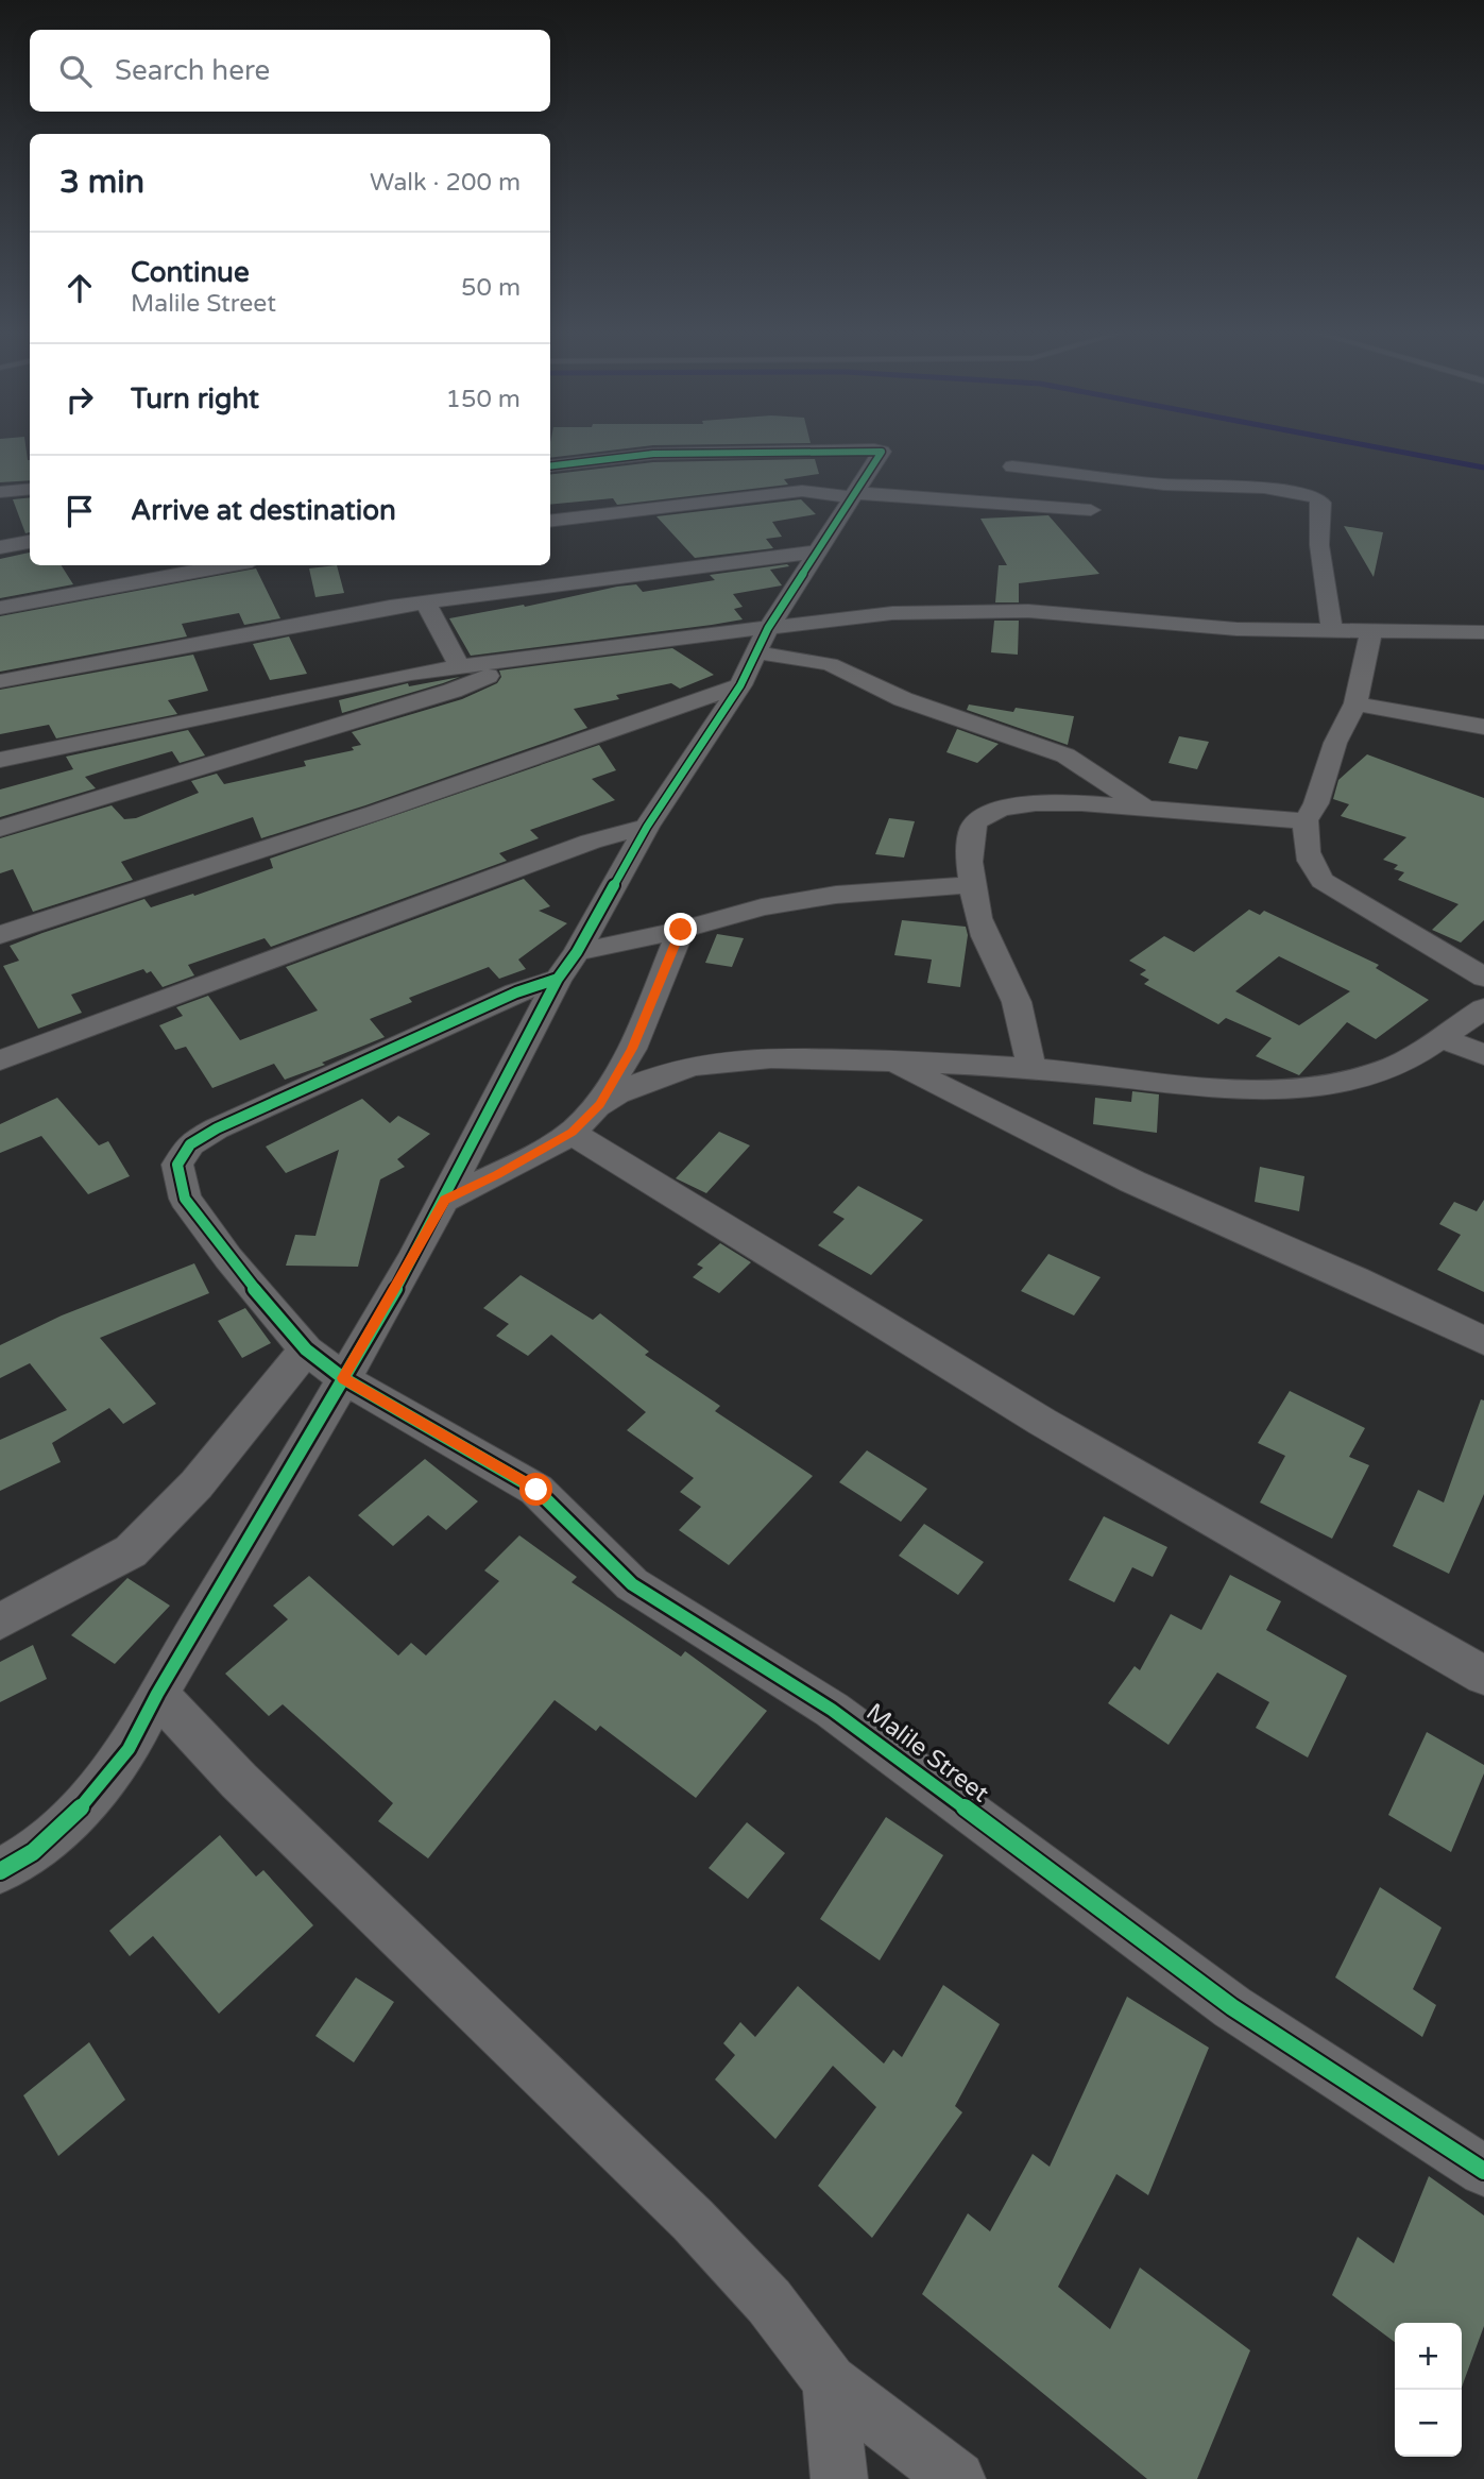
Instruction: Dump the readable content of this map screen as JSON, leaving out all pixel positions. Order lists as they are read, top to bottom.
{
  "streets": {
    "street": ["Malile Street"]
  },
  "page": {
    "search": "Search here",
    "heading": ["3 min", "Walk · 200 m"],
    "list": [
      ["Continue", "Malile Street", "50 m"],
      ["Turn right", "150 m"],
      "Arrive at destination"
    ],
    "map_buttons": ["+", "−"]
  }
}
